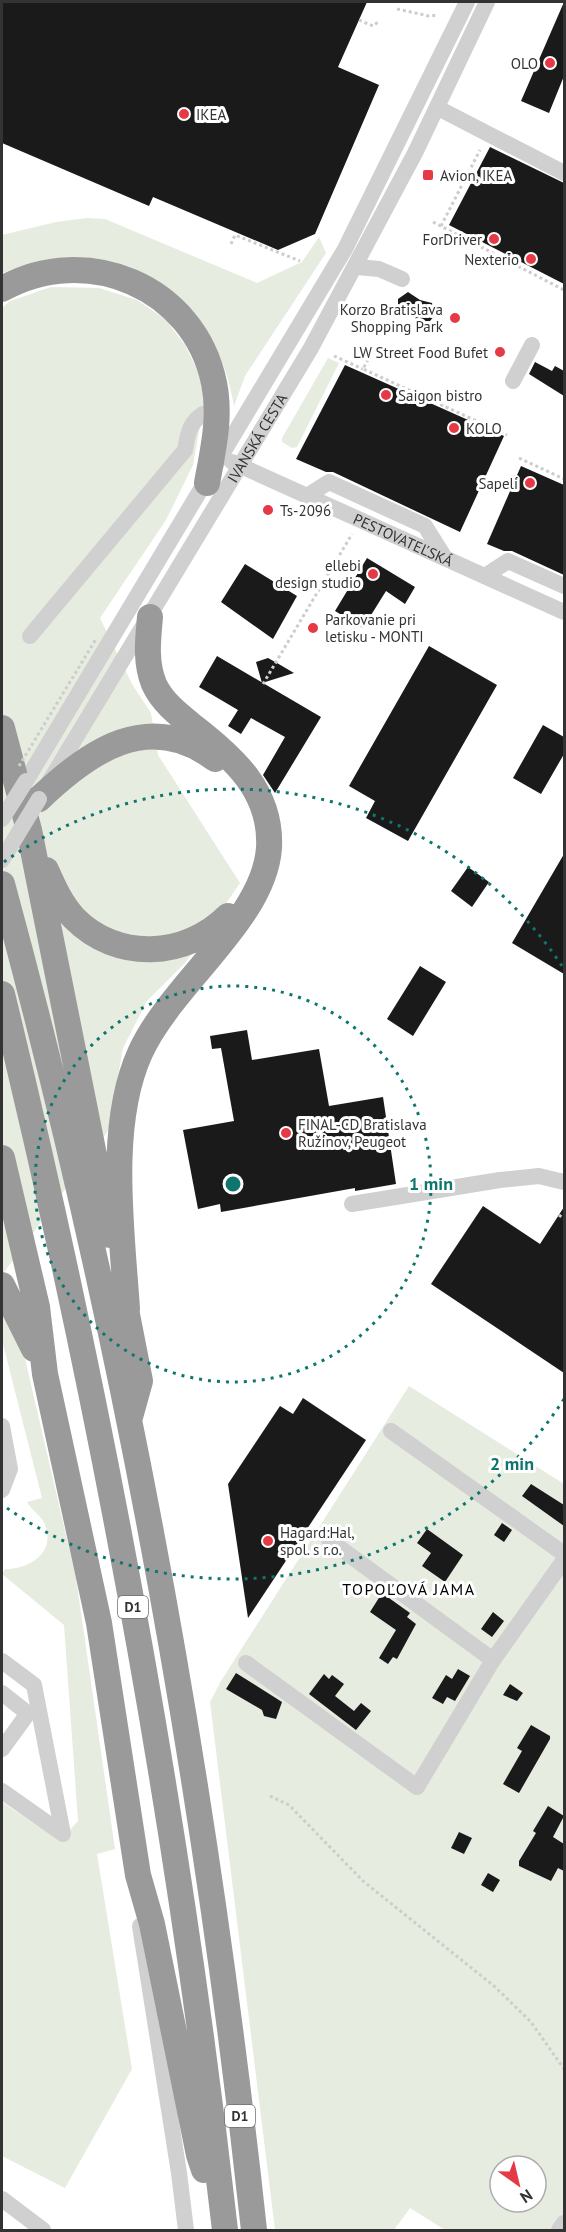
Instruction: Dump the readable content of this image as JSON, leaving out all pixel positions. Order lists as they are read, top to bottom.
{
  "streets": {
    "highway": ["D1"],
    "street": ["IVANSKÁ CESTA", "PESTOVATEĽSKÁ"]
  },
  "crossings": [
    ["IVANSKÁ CESTA", "PESTOVATEĽSKÁ"]
  ],
  "districts": ["TOPOĽOVÁ JAMA"],
  "places": {
    "other": [
      "OLO",
      "IKEA",
      "ForDriver",
      "Nexterio",
      "Korzo Bratislava Shopping Park",
      "LW Street Food Bufet",
      "Saigon bistro",
      "KOLO",
      "Sapeli",
      "Ts-2096",
      "ellebi design studio",
      "Parkovanie pri letisku - MONTI",
      "FINAL-CD Bratislava Ružinov, Peugeot",
      "Hagard:Hal, spol. s r.o."
    ],
    "transit": ["Avion, IKEA"]
  },
  "north": "bottom right",
  "rings": ["1 min", "2 min"]
}
